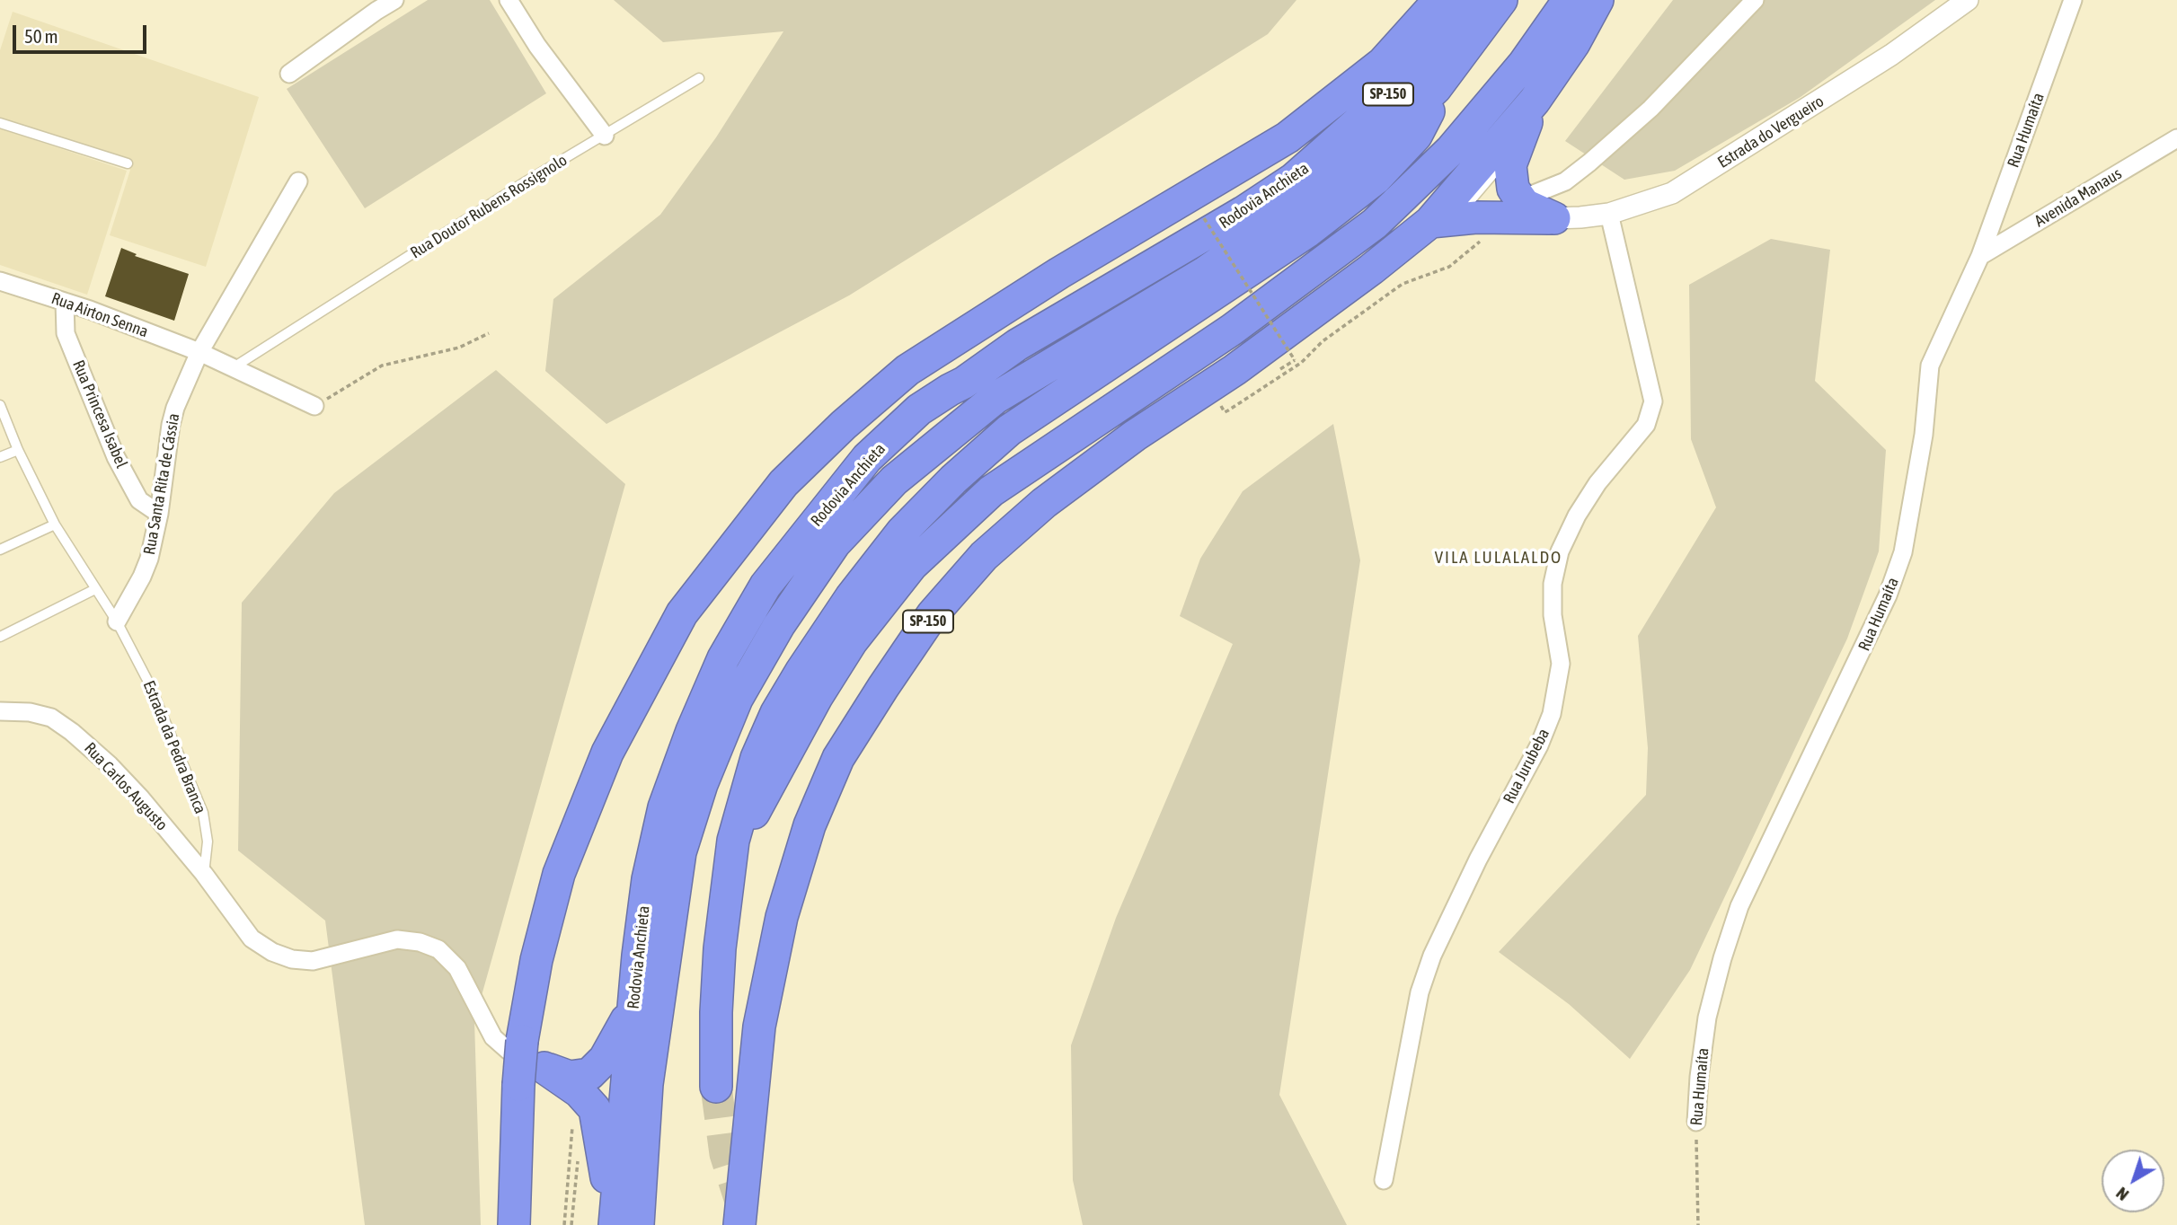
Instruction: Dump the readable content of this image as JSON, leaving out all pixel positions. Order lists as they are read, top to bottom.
{
  "streets": {
    "highway": ["SP-150", "Rodovia Anchieta"],
    "street": [
      "Rua Humaíta",
      "Estrada do Vergueiro",
      "Avenida Manaus",
      "Rua Airton Senna",
      "Rua Princesa Isabel",
      "Rua Santa Rita de Cássia",
      "Rua Jurubeba",
      "Rua Carlos Augusto"
    ],
    "lane": ["Rua Doutor Rubens Rossignolo", "Estrada da Pedra Branca"]
  },
  "crossings": [
    ["Rua Humaíta", "Avenida Manaus"],
    ["Estrada do Vergueiro", "Rua Jurubeba"],
    ["Rua Doutor Rubens Rossignolo", "Rua Airton Senna"],
    ["Rua Airton Senna", "Rua Princesa Isabel"],
    ["Rua Airton Senna", "Rua Santa Rita de Cássia"],
    ["Rua Princesa Isabel", "Rua Santa Rita de Cássia"],
    ["Rua Santa Rita de Cássia", "Estrada da Pedra Branca"],
    ["Estrada da Pedra Branca", "Rua Carlos Augusto"]
  ],
  "districts": ["VILA LULALALDO"],
  "scale_bar": "50 m",
  "north": "bottom left"
}
